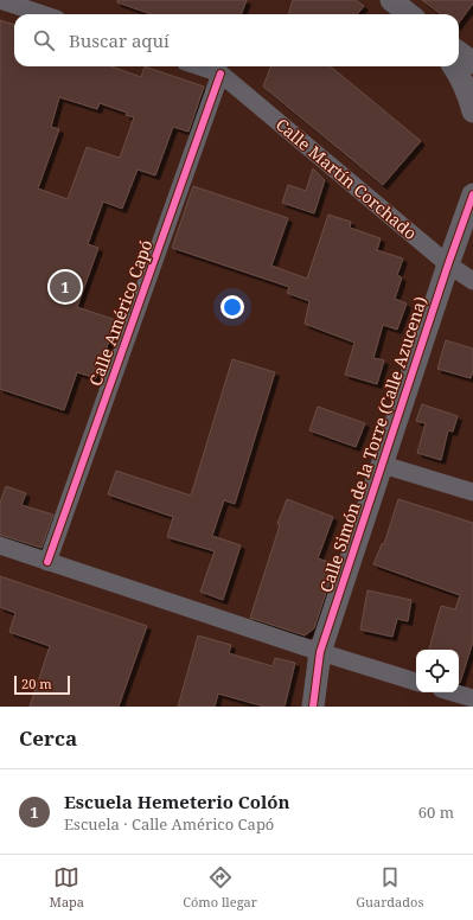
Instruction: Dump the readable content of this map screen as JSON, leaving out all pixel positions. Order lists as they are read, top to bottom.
{
  "streets": {
    "street": ["Calle Martín Corchado", "Calle Américo Capó", "Calle Simón de la Torre (Calle Azucena)"]
  },
  "crossings": [
    ["Calle Martín Corchado", "Calle Américo Capó"],
    ["Calle Martín Corchado", "Calle Simón de la Torre (Calle Azucena)"]
  ],
  "scale_bar": "20 m",
  "page": {
    "search": "Buscar aquí",
    "pins": "1",
    "scale": "20 m",
    "heading": "Cerca",
    "list": [
      {
        "mark": "1",
        "name": "Escuela Hemeterio Colón",
        "note": "Escuela · Calle Américo Capó",
        "value": "60 m"
      }
    ],
    "nav": ["Mapa", "Cómo llegar", "Guardados"]
  }
}
